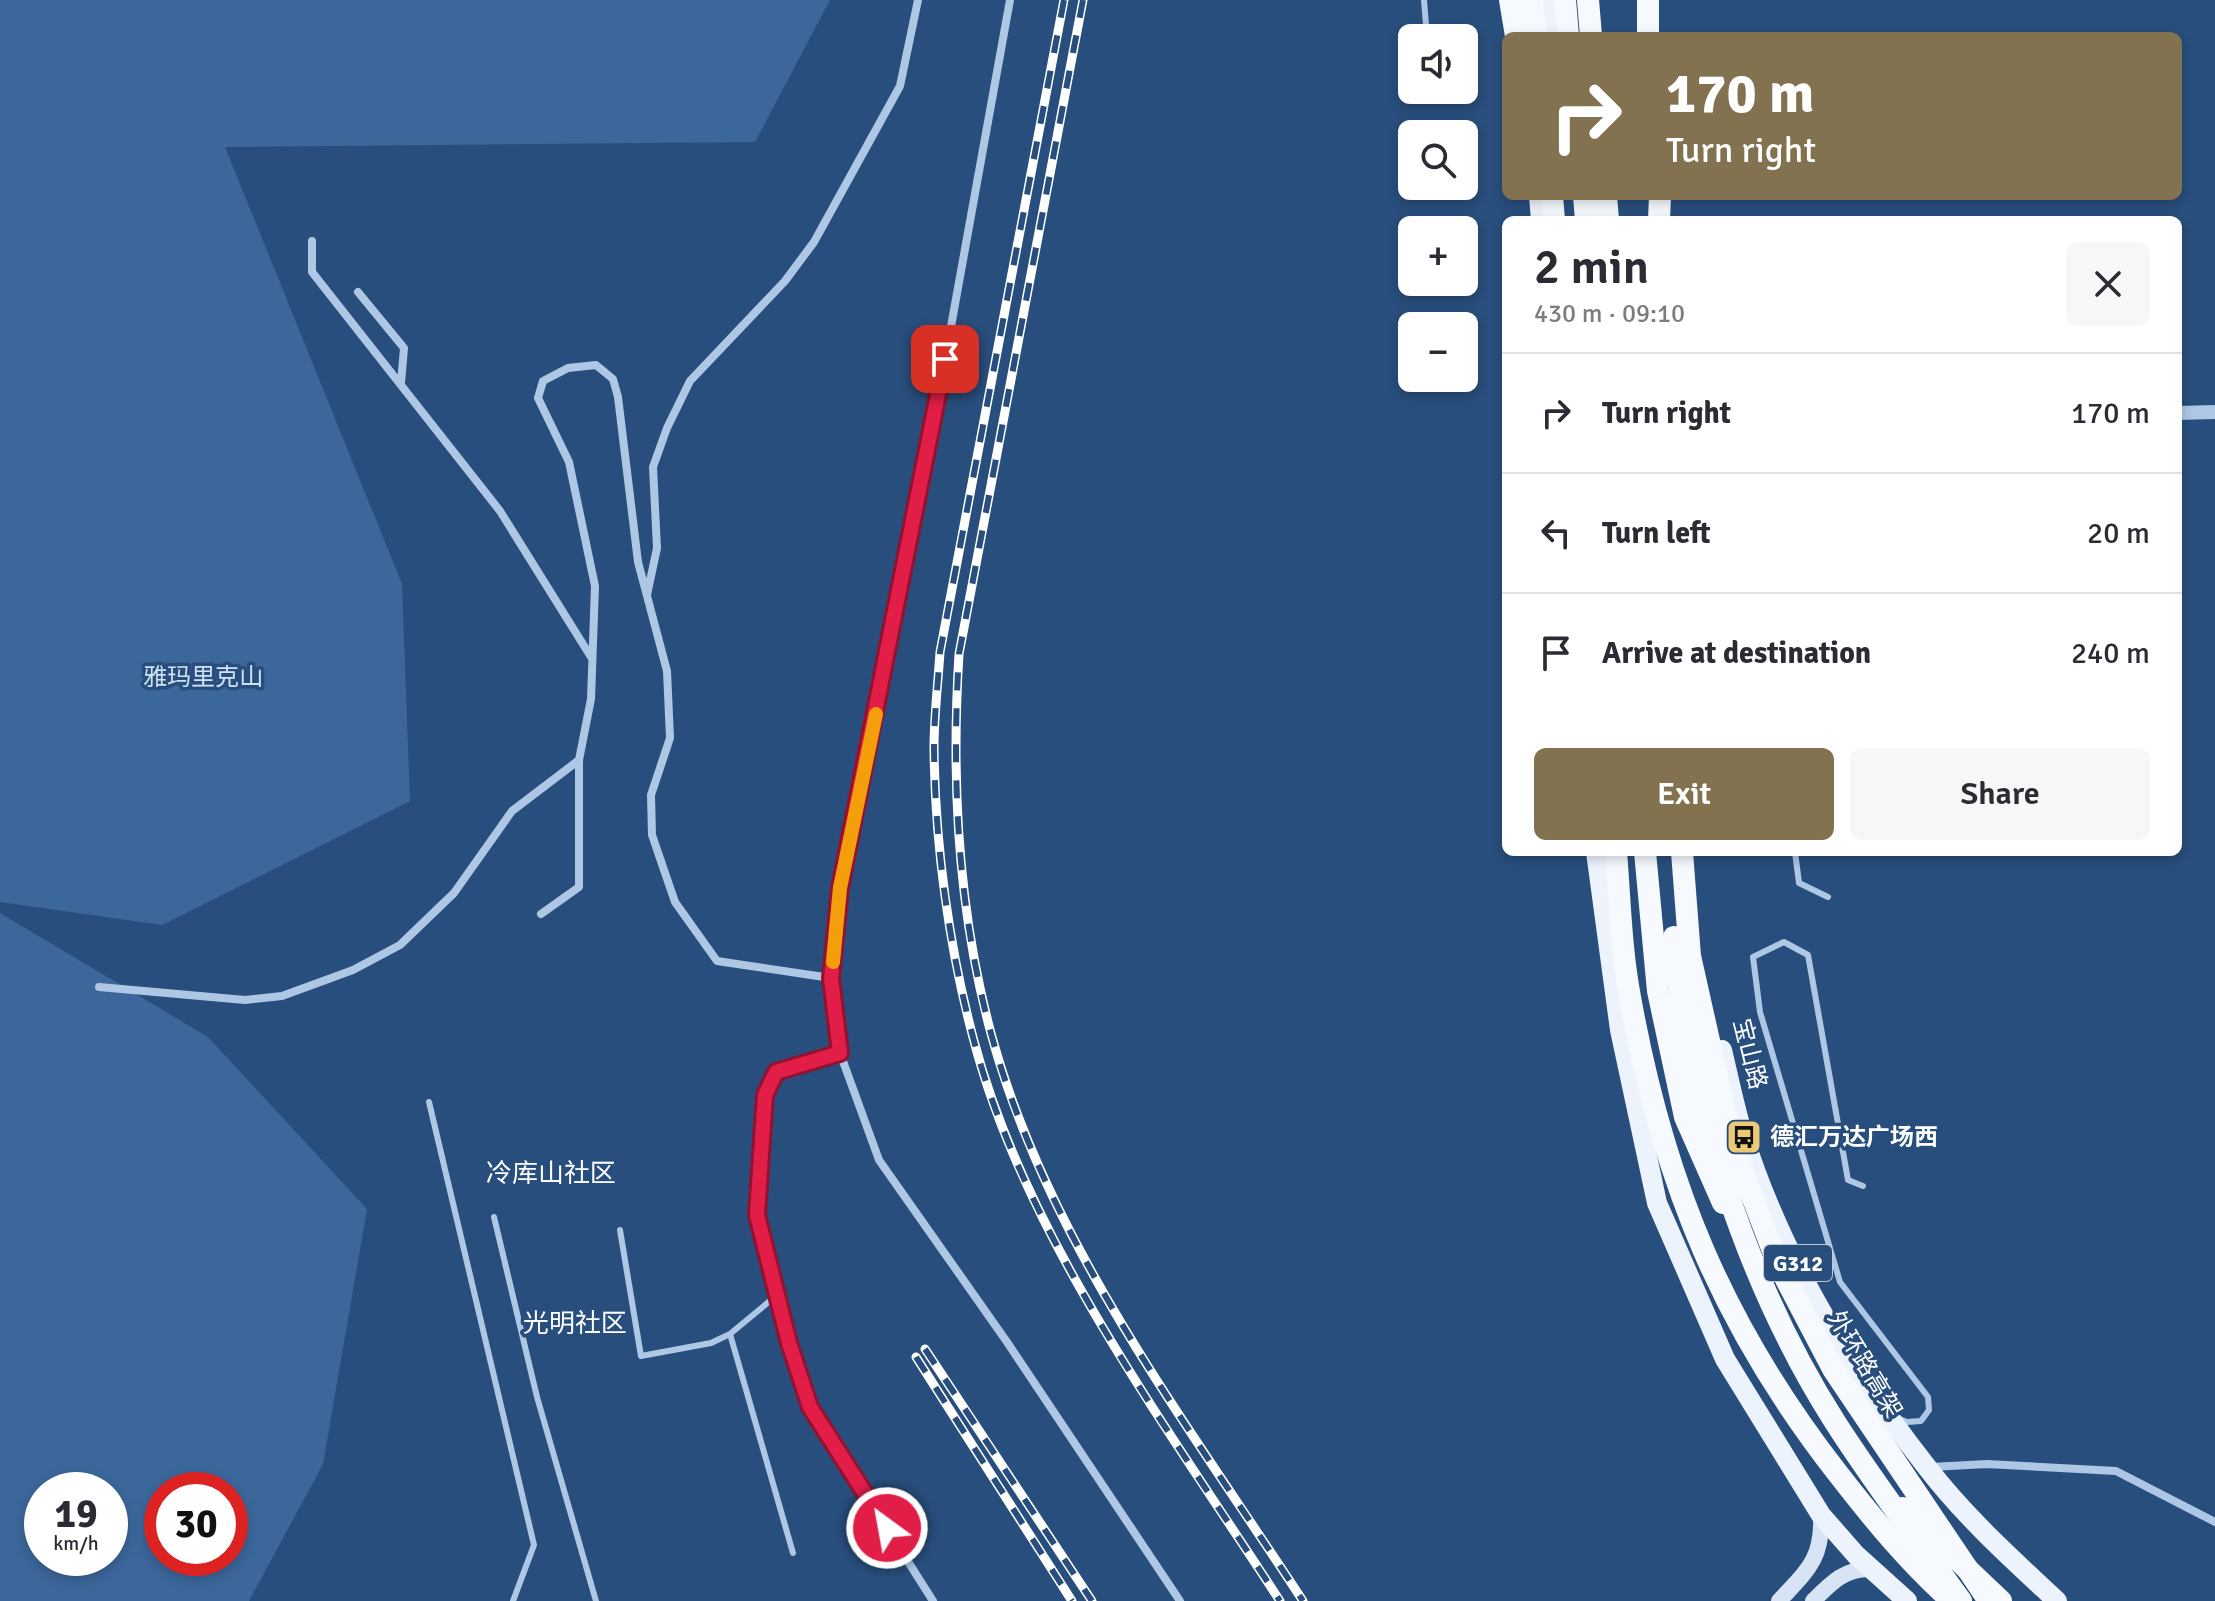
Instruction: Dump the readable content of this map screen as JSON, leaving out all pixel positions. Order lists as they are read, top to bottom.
{
  "streets": {
    "highway": ["外环路高架"],
    "main road": ["宝山路", "G312"]
  },
  "districts": ["冷库山社区", "光明社区"],
  "parks": ["雅玛里克山"],
  "places": {
    "bus stop": ["德汇万达广场西"]
  },
  "page": {
    "map_buttons": ["+", "−"],
    "turn": ["170 m", "Turn right"],
    "heading": ["2 min", "430 m · 09:10"],
    "list": [
      {
        "name": "Turn right",
        "value": "170 m"
      },
      {
        "name": "Turn left",
        "value": "20 m"
      },
      {
        "name": "Arrive at destination",
        "value": "240 m"
      }
    ],
    "buttons": ["Exit", "Share"],
    "speed": "19 km/h",
    "limit": "30"
  }
}
